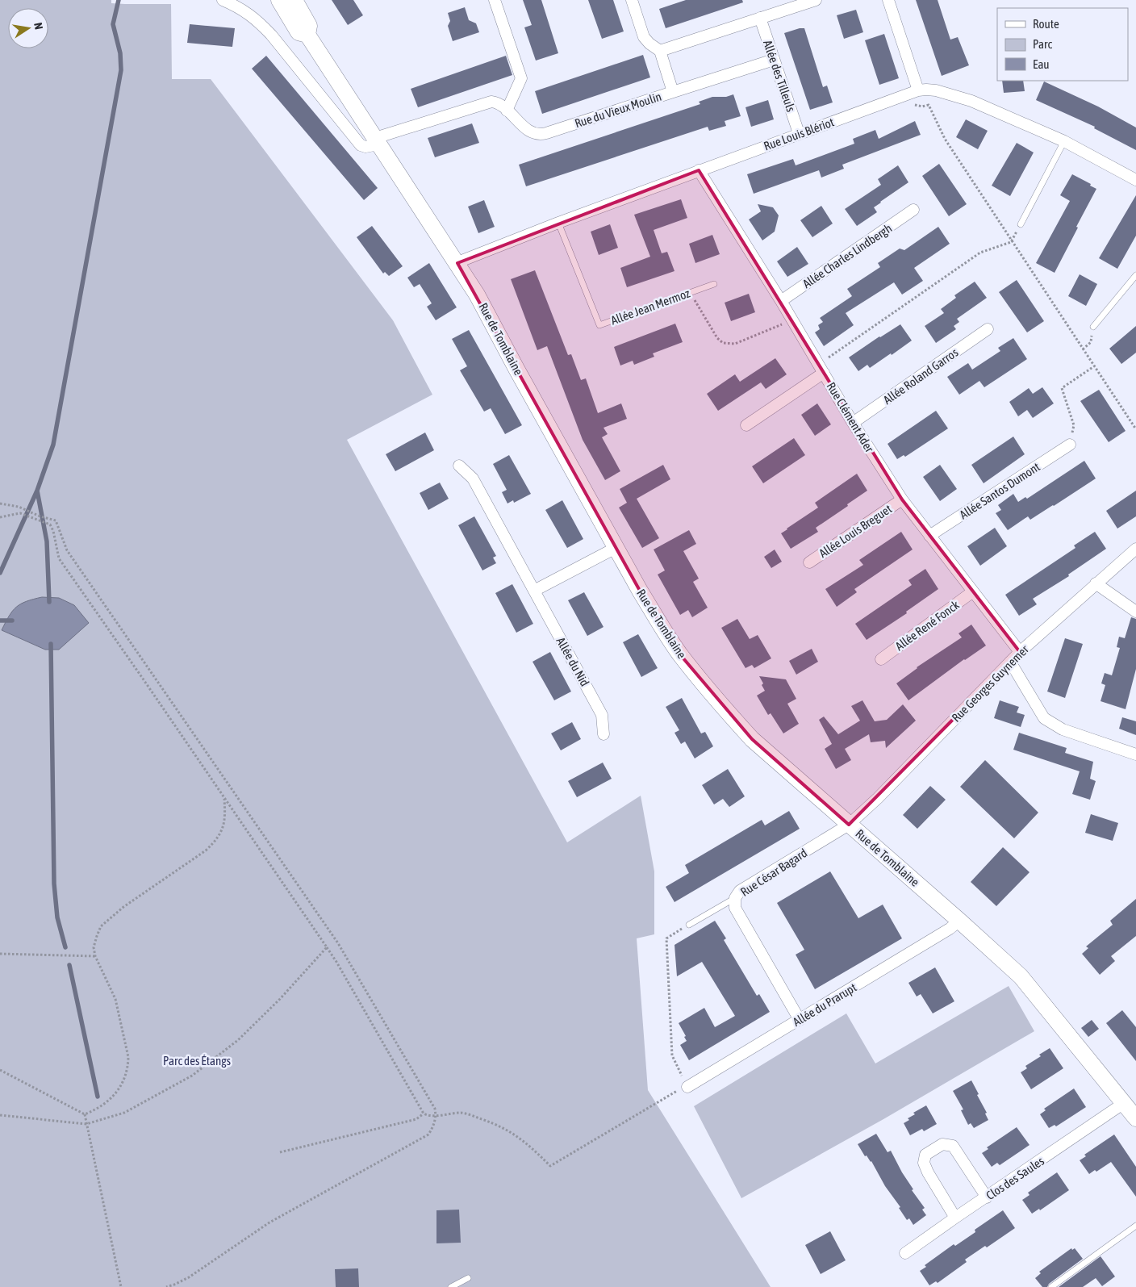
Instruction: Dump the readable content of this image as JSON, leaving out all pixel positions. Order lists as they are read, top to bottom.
{
  "streets": {
    "main road": ["Rue de Tomblaine"],
    "street": [
      "Allée des Tilleuls",
      "Rue du Vieux Moulin",
      "Rue Louis Blériot",
      "Allée Charles Lindbergh",
      "Allée Roland Garros",
      "Rue Clément Ader",
      "Allée Santos Dumont",
      "Allée Louis Breguet",
      "Allée René Fonck",
      "Allée du Nid",
      "Rue Georges Guynemer",
      "Rue César Bagard",
      "Allée du Prarupt",
      "Clos des Saules"
    ],
    "lane": ["Allée Jean Mermoz"]
  },
  "crossings": [
    ["Allée des Tilleuls", "Rue Louis Blériot"],
    ["Rue du Vieux Moulin", "Rue de Tomblaine"],
    ["Rue Louis Blériot", "Allée Jean Mermoz"],
    ["Rue Louis Blériot", "Rue de Tomblaine"],
    ["Rue Louis Blériot", "Rue Clément Ader"],
    ["Allée Charles Lindbergh", "Rue Clément Ader"],
    ["Rue de Tomblaine", "Rue Georges Guynemer"],
    ["Rue de Tomblaine", "Rue César Bagard"],
    ["Rue de Tomblaine", "Allée du Prarupt"],
    ["Rue de Tomblaine", "Clos des Saules"],
    ["Allée Roland Garros", "Rue Clément Ader"],
    ["Rue Clément Ader", "Allée Santos Dumont"],
    ["Rue Clément Ader", "Allée Louis Breguet"],
    ["Rue Clément Ader", "Allée René Fonck"],
    ["Rue Clément Ader", "Rue Georges Guynemer"],
    ["Rue Georges Guynemer", "Rue César Bagard"],
    ["Rue César Bagard", "Allée du Prarupt"]
  ],
  "parks": ["Parc des Étangs"],
  "legend": ["Route", "Parc", "Eau"],
  "north": "right"
}
